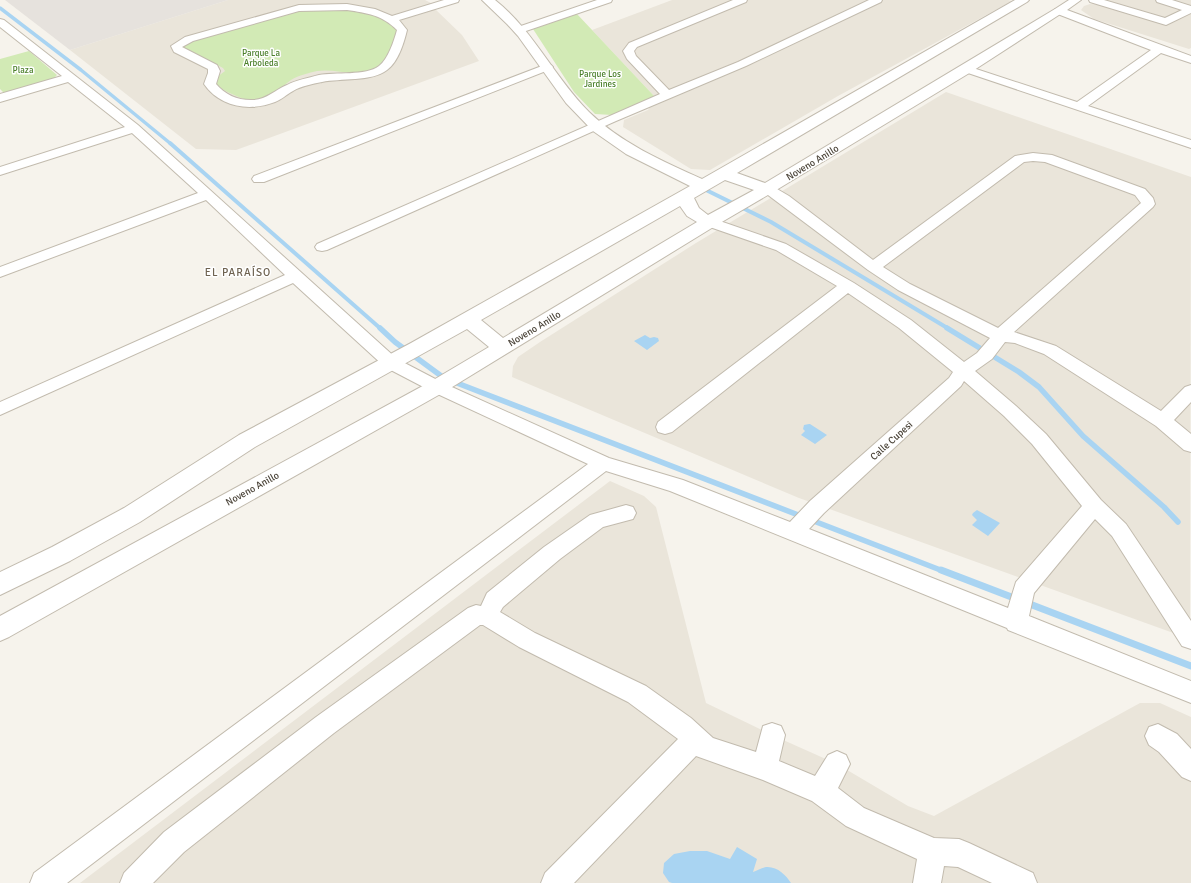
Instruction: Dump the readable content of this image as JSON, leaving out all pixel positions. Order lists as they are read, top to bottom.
{
  "streets": {
    "street": ["Noveno Anillo", "Calle Cupesi"]
  },
  "districts": ["EL PARAÍSO"],
  "parks": ["Parque La Arboleda", "Plaza", "Parque Los Jardines"]
}
